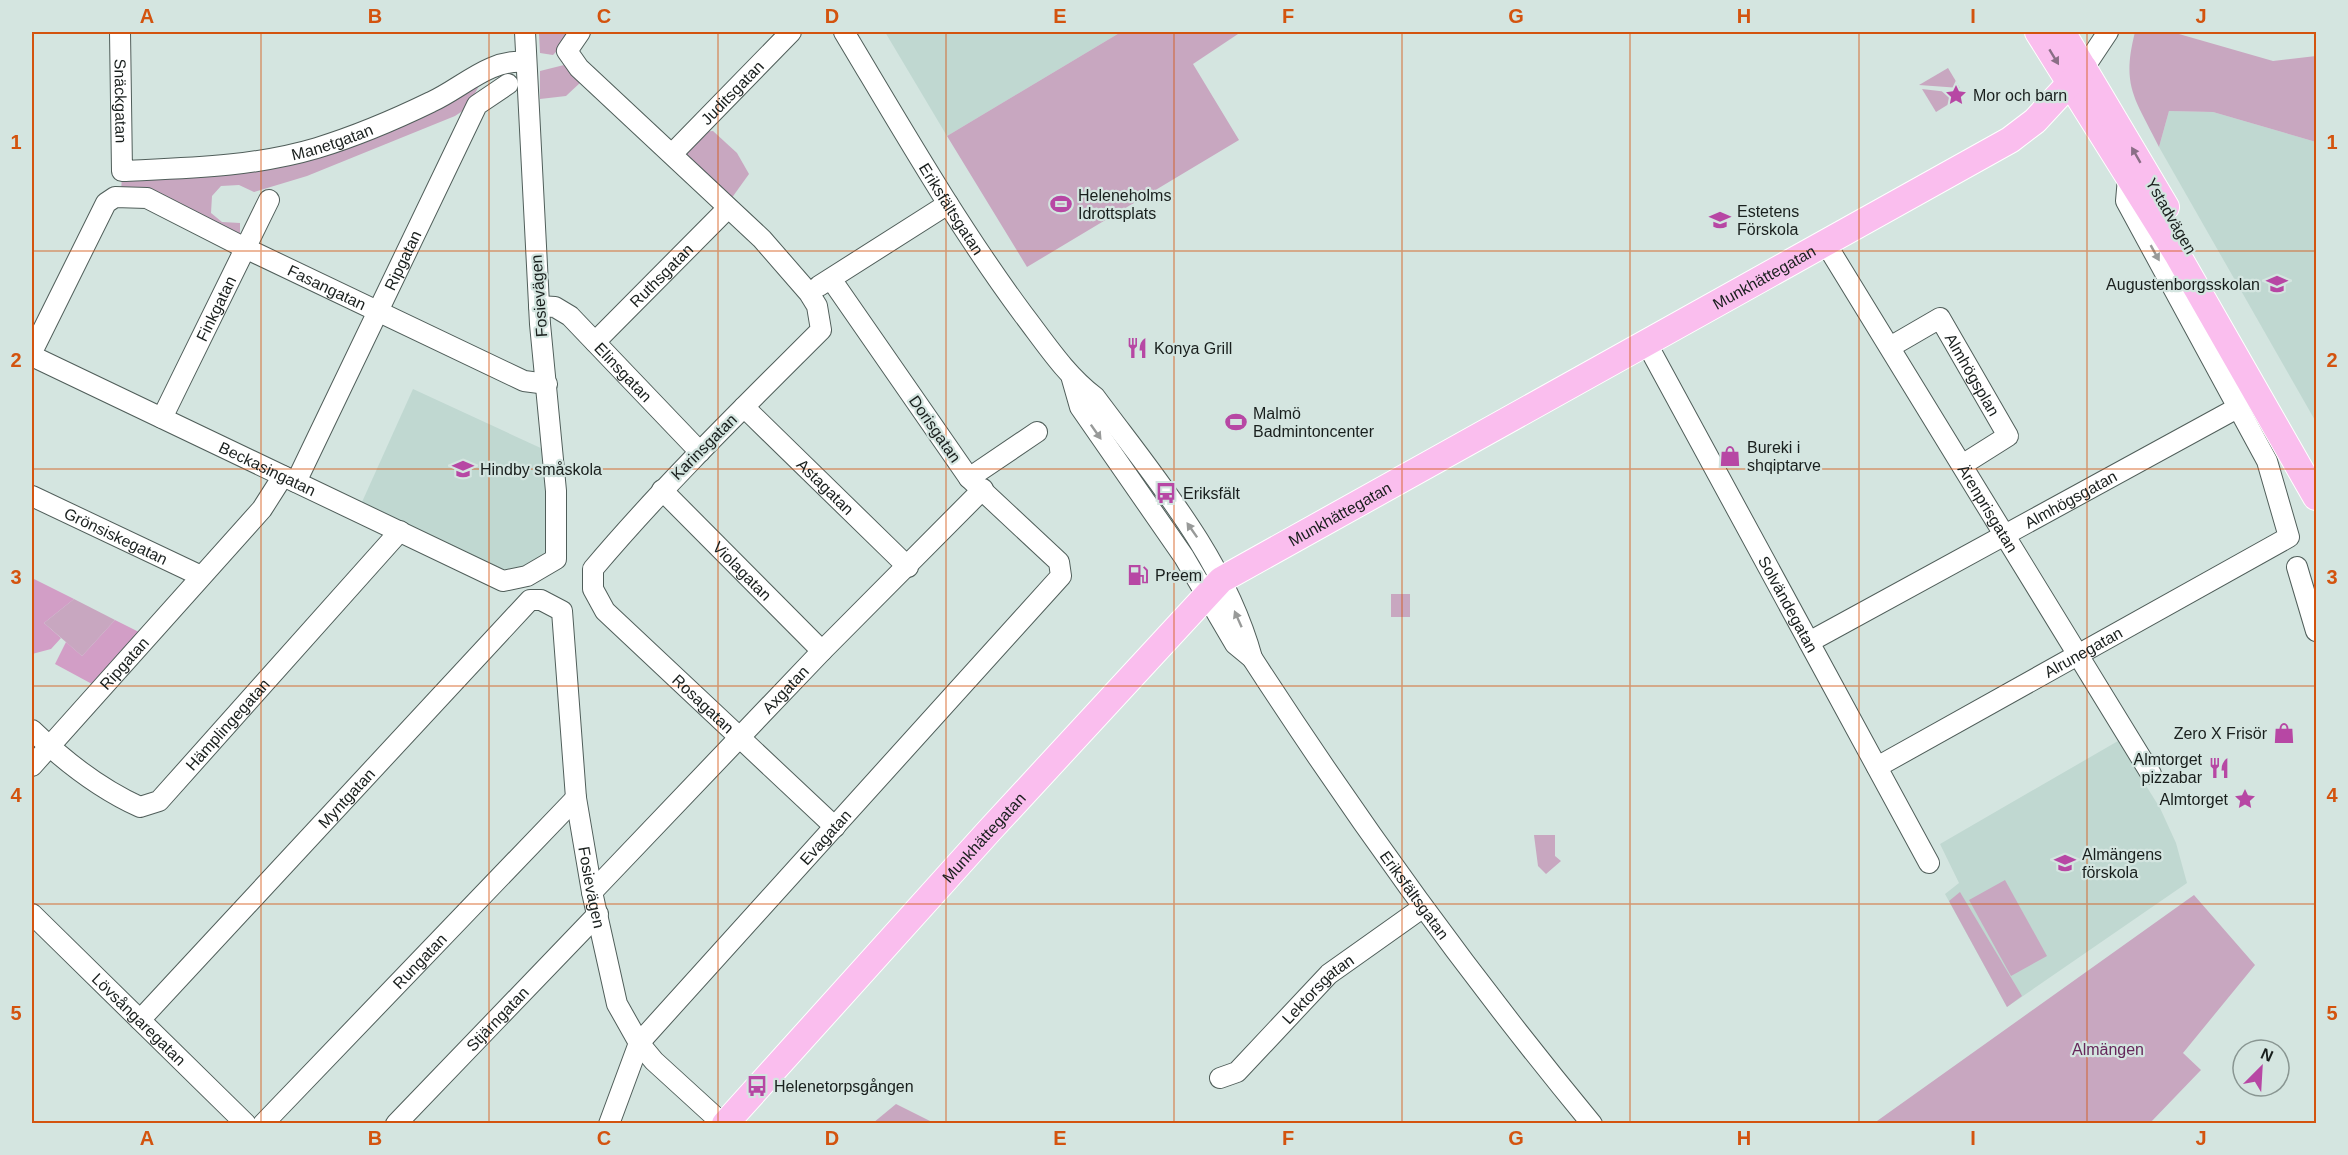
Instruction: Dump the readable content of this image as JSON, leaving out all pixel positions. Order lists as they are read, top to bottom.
{
  "streets": {
    "main road": ["Ystadvägen", "Munkhättegatan"],
    "street": [
      "Juditsgatan",
      "Snäckgatan",
      "Manetgatan",
      "Eriksfältsgatan",
      "Ripgatan",
      "Ruthsgatan",
      "Fasangatan",
      "Fosievägen",
      "Finkgatan",
      "Elinsgatan",
      "Almhögsplan",
      "Dorisgatan",
      "Karinsgatan",
      "Beckasingatan",
      "Astagatan",
      "Almhögsgatan",
      "Ärenprisgatan",
      "Grönsiskegatan",
      "Violagatan",
      "Solvändegatan",
      "Alrunegatan",
      "Axgatan",
      "Rosagatan",
      "Hämplingegatan",
      "Myntgatan",
      "Evagatan",
      "Rungatan",
      "Lektorsgatan",
      "Lövsångaregatan",
      "Stjärngatan"
    ]
  },
  "crossings": [
    ["Snäckgatan", "Manetgatan"],
    ["Manetgatan", "Fosievägen"],
    ["Eriksfältsgatan", "Munkhättegatan"],
    ["Eriksfältsgatan", "Lektorsgatan"],
    ["Ystadvägen", "Munkhättegatan"],
    ["Ystadvägen", "Almhögsgatan"],
    ["Ystadvägen", "Alrunegatan"],
    ["Ripgatan", "Fasangatan"],
    ["Ripgatan", "Beckasingatan"],
    ["Ripgatan", "Grönsiskegatan"],
    ["Ripgatan", "Hämplingegatan"],
    ["Ruthsgatan", "Elinsgatan"],
    ["Munkhättegatan", "Fosievägen"],
    ["Munkhättegatan", "Ärenprisgatan"],
    ["Munkhättegatan", "Solvändegatan"],
    ["Fasangatan", "Fosievägen"],
    ["Fasangatan", "Finkgatan"],
    ["Fasangatan", "Beckasingatan"],
    ["Fosievägen", "Elinsgatan"],
    ["Fosievägen", "Beckasingatan"],
    ["Fosievägen", "Axgatan"],
    ["Fosievägen", "Myntgatan"],
    ["Fosievägen", "Evagatan"],
    ["Fosievägen", "Rungatan"],
    ["Fosievägen", "Stjärngatan"],
    ["Finkgatan", "Beckasingatan"],
    ["Elinsgatan", "Karinsgatan"],
    ["Almhögsplan", "Ärenprisgatan"],
    ["Dorisgatan", "Karinsgatan"],
    ["Dorisgatan", "Axgatan"],
    ["Dorisgatan", "Evagatan"],
    ["Karinsgatan", "Astagatan"],
    ["Karinsgatan", "Violagatan"],
    ["Karinsgatan", "Rosagatan"],
    ["Beckasingatan", "Hämplingegatan"],
    ["Astagatan", "Axgatan"],
    ["Almhögsgatan", "Ärenprisgatan"],
    ["Almhögsgatan", "Solvändegatan"],
    ["Ärenprisgatan", "Alrunegatan"],
    ["Violagatan", "Axgatan"],
    ["Solvändegatan", "Alrunegatan"],
    ["Axgatan", "Rosagatan"],
    ["Rosagatan", "Evagatan"],
    ["Myntgatan", "Lövsångaregatan"]
  ],
  "parks": ["Almängen"],
  "places": {
    "place": ["Mor och barn", "Almtorget"],
    "sports": ["Heleneholms Idrottsplats", "Malmö Badmintoncenter"],
    "school or university": [
      "Estetens Förskola",
      "Augustenborgsskolan",
      "Hindby småskola",
      "Almängens förskola"
    ],
    "restaurant": ["Konya Grill", "Almtorget pizzabar"],
    "shop": ["Bureki i shqiptarve", "Zero X Frisör"],
    "bus stop": ["Eriksfält", "Helenetorpsgången"],
    "fuel station": ["Preem"]
  },
  "north": "top right",
  "grid": {
    "columns": [
      "A",
      "B",
      "C",
      "D",
      "E",
      "F",
      "G",
      "H",
      "I",
      "J"
    ],
    "rows": [
      "1",
      "2",
      "3",
      "4",
      "5"
    ]
  }
}
